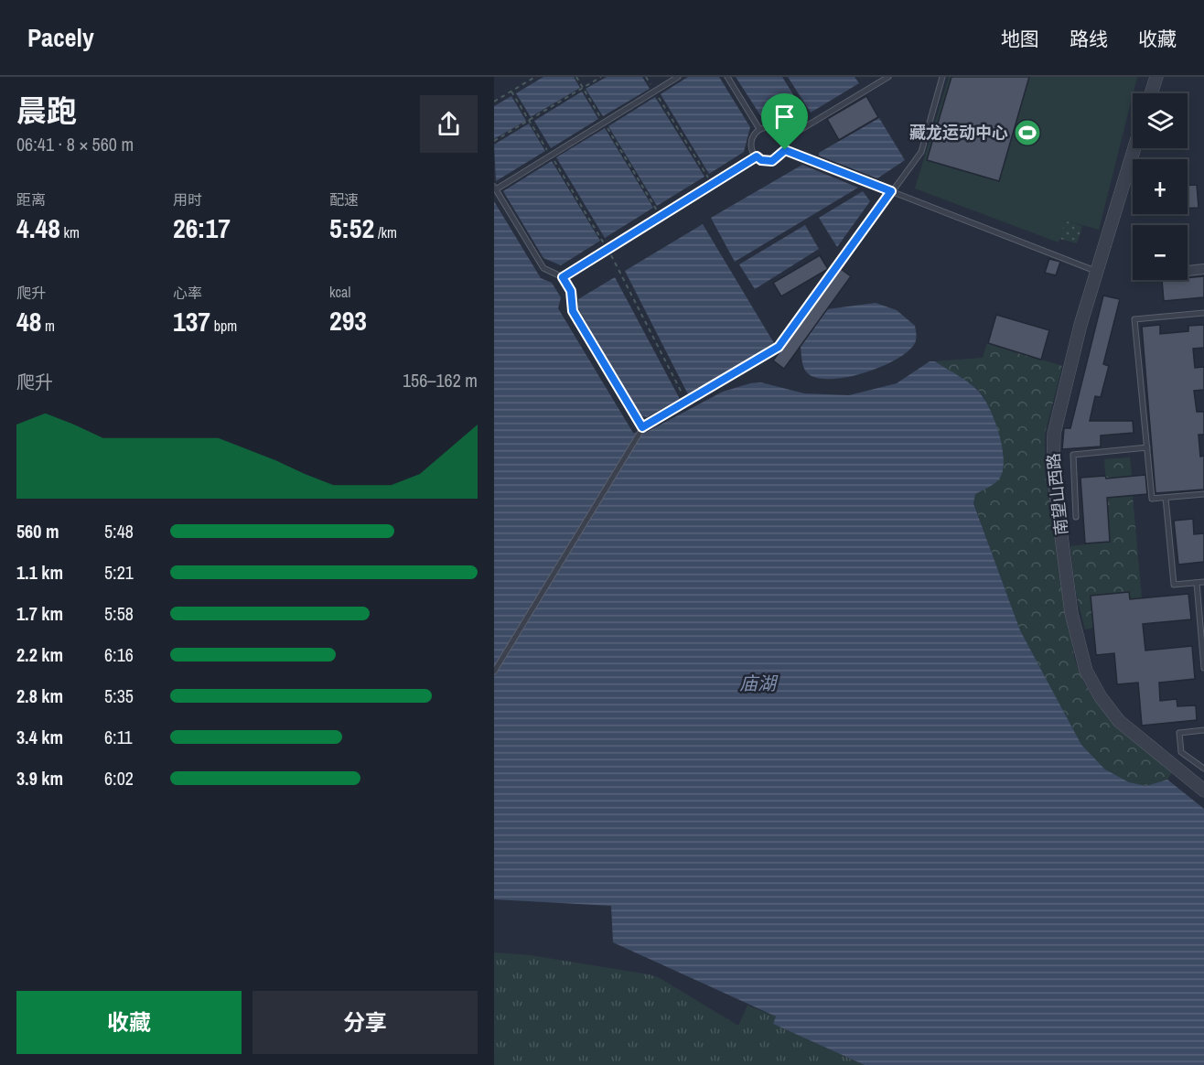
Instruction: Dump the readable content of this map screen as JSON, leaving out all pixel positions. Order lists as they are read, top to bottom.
{
  "streets": {
    "street": ["南望山西路"]
  },
  "water": ["庙湖"],
  "places": {
    "sports": ["藏龙运动中心"]
  },
  "page": {
    "header": "Pacely",
    "nav": ["地图", "路线", "收藏"],
    "heading": ["晨跑", "06:41 · 8 × 560 m"],
    "map_buttons": ["+", "−"],
    "stats": [
      ["距离", "4.48 km"],
      ["用时", "26:17"],
      ["配速", "5:52 /km"],
      ["爬升", "48 m"],
      ["心率", "137 bpm"],
      ["kcal", "293"]
    ],
    "chart": ["爬升", "156–162 m"],
    "list": [
      {
        "name": "560 m",
        "note": "5:48"
      },
      {
        "name": "1.1 km",
        "note": "5:21"
      },
      {
        "name": "1.7 km",
        "note": "5:58"
      },
      {
        "name": "2.2 km",
        "note": "6:16"
      },
      {
        "name": "2.8 km",
        "note": "5:35"
      },
      {
        "name": "3.4 km",
        "note": "6:11"
      },
      {
        "name": "3.9 km",
        "note": "6:02"
      }
    ],
    "buttons": ["收藏", "分享"]
  }
}
